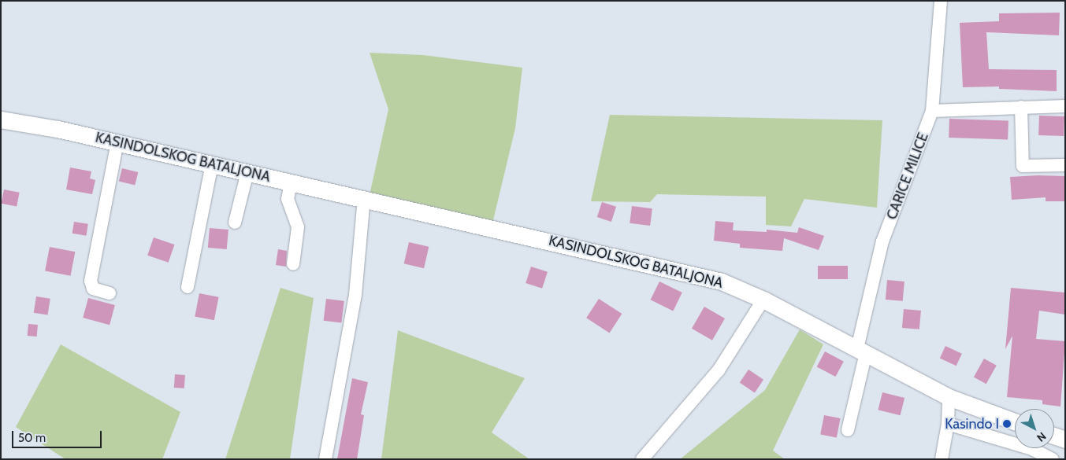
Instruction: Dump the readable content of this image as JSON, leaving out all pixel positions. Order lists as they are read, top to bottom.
{
  "streets": {
    "street": ["KASINDOLSKOG BATALJONA", "CARICE MILICE"]
  },
  "crossings": [
    ["KASINDOLSKOG BATALJONA", "CARICE MILICE"]
  ],
  "places": ["Kasindo I"],
  "scale_bar": "50 m",
  "north": "bottom right"
}
